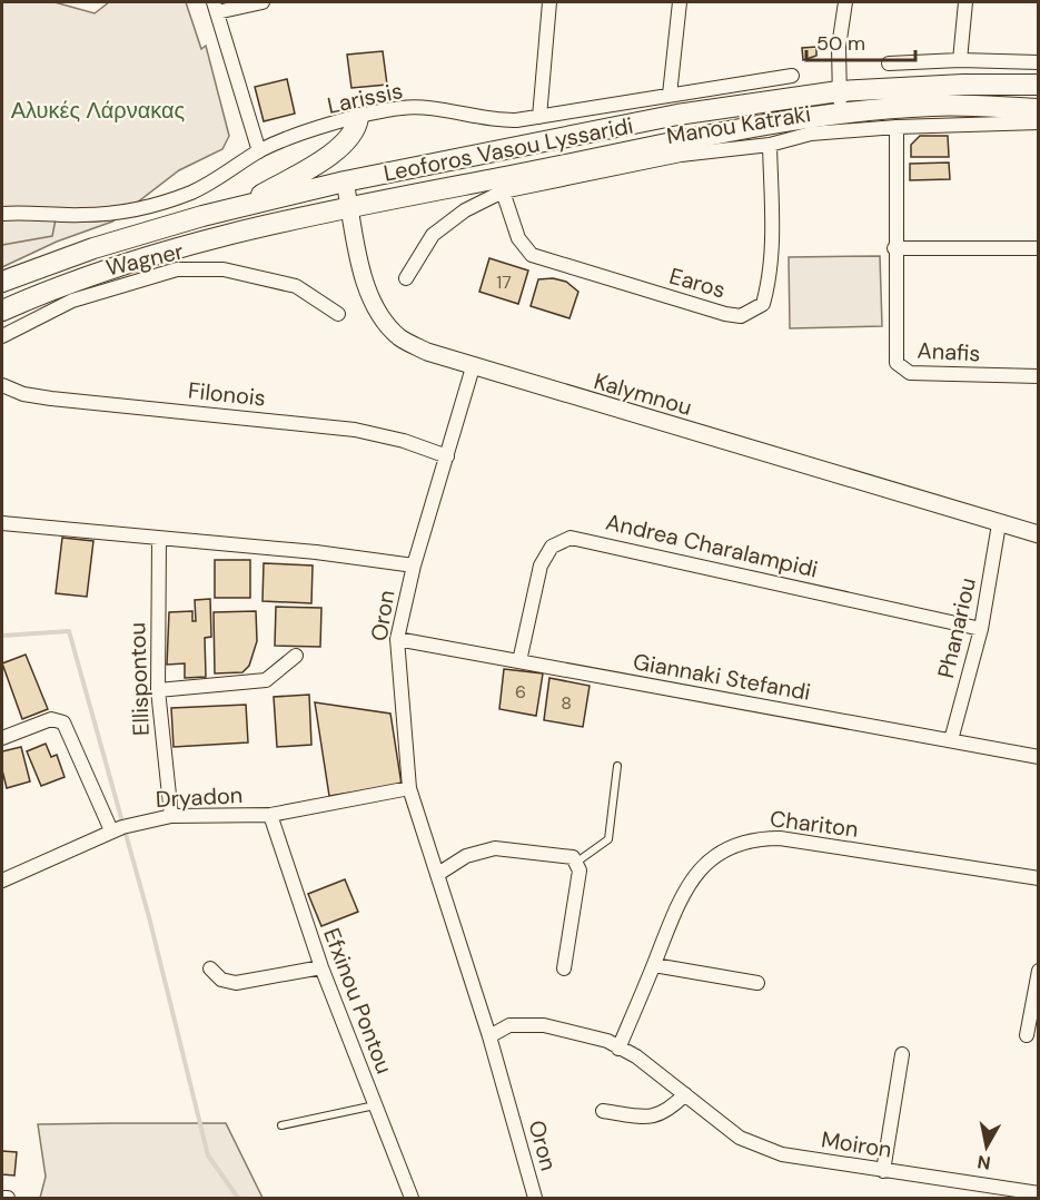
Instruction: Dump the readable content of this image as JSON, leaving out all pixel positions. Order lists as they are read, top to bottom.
{
  "streets": {
    "main road": ["Leoforos Vasou Lyssaridi"],
    "street": [
      "Larissis",
      "Manou Katraki",
      "Wagner",
      "Earos",
      "Anafis",
      "Filonois",
      "Kalymnou",
      "Andrea Charalampidi",
      "Oron",
      "Phanariou",
      "Giannaki Stefandi",
      "Ellispontou",
      "Dryadon",
      "Chariton",
      "Efxinou Pontou",
      "Moiron"
    ]
  },
  "crossings": [
    ["Manou Katraki", "Earos"],
    ["Manou Katraki", "Anafis"],
    ["Leoforos Vasou Lyssaridi", "Kalymnou"],
    ["Filonois", "Oron"],
    ["Kalymnou", "Oron"],
    ["Kalymnou", "Phanariou"],
    ["Andrea Charalampidi", "Phanariou"],
    ["Andrea Charalampidi", "Giannaki Stefandi"],
    ["Oron", "Giannaki Stefandi"],
    ["Oron", "Dryadon"],
    ["Oron", "Moiron"],
    ["Phanariou", "Giannaki Stefandi"],
    ["Ellispontou", "Dryadon"],
    ["Dryadon", "Efxinou Pontou"],
    ["Chariton", "Moiron"]
  ],
  "parks": ["Αλυκές Λάρνακας"],
  "house_numbers": ["17", "6", "8"],
  "scale_bar": "50 m",
  "north": "bottom"
}
